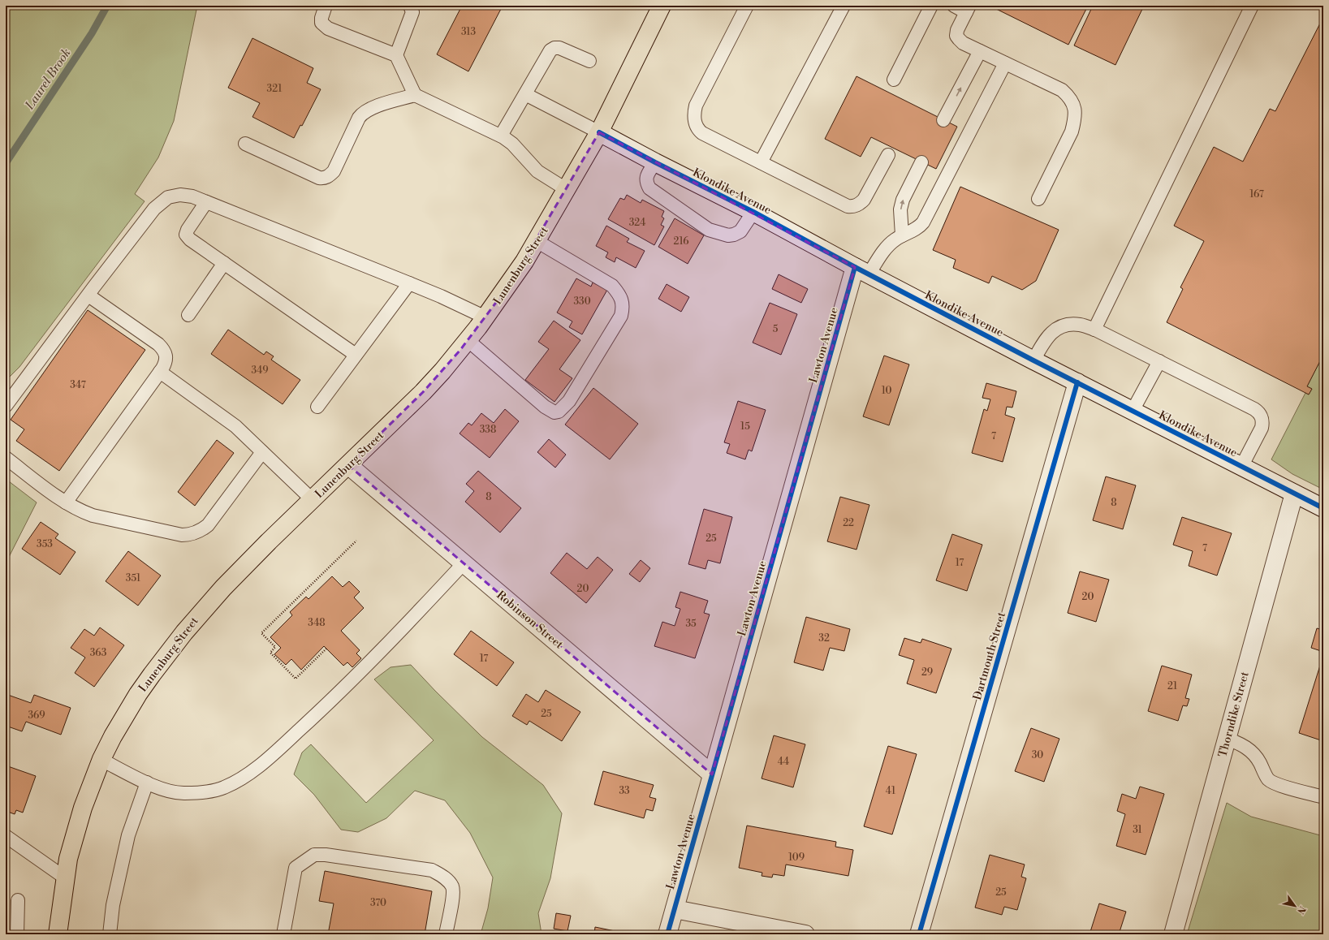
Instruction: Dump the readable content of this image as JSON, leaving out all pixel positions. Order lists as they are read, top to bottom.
{
  "streets": {
    "main road": ["Lunenburg Street"],
    "street": [
      "Klondike Avenue",
      "Lawton Avenue",
      "Robinson Street",
      "Dartmouth Street",
      "Thorndike Street"
    ]
  },
  "crossings": [
    ["Klondike Avenue", "Lunenburg Street"],
    ["Klondike Avenue", "Lawton Avenue"],
    ["Klondike Avenue", "Dartmouth Street"],
    ["Klondike Avenue", "Thorndike Street"],
    ["Lunenburg Street", "Robinson Street"],
    ["Lawton Avenue", "Robinson Street"]
  ],
  "water": ["Laurel Brook"],
  "house_numbers": [
    "313",
    "321",
    "167",
    "324",
    "216",
    "330",
    "5",
    "349",
    "347",
    "10",
    "15",
    "338",
    "7",
    "8",
    "8",
    "22",
    "25",
    "353",
    "7",
    "17",
    "351",
    "20",
    "20",
    "348",
    "35",
    "32",
    "363",
    "17",
    "29",
    "21",
    "25",
    "369",
    "30",
    "44",
    "33",
    "41",
    "31",
    "109",
    "25",
    "370"
  ],
  "north": "bottom right"
}
